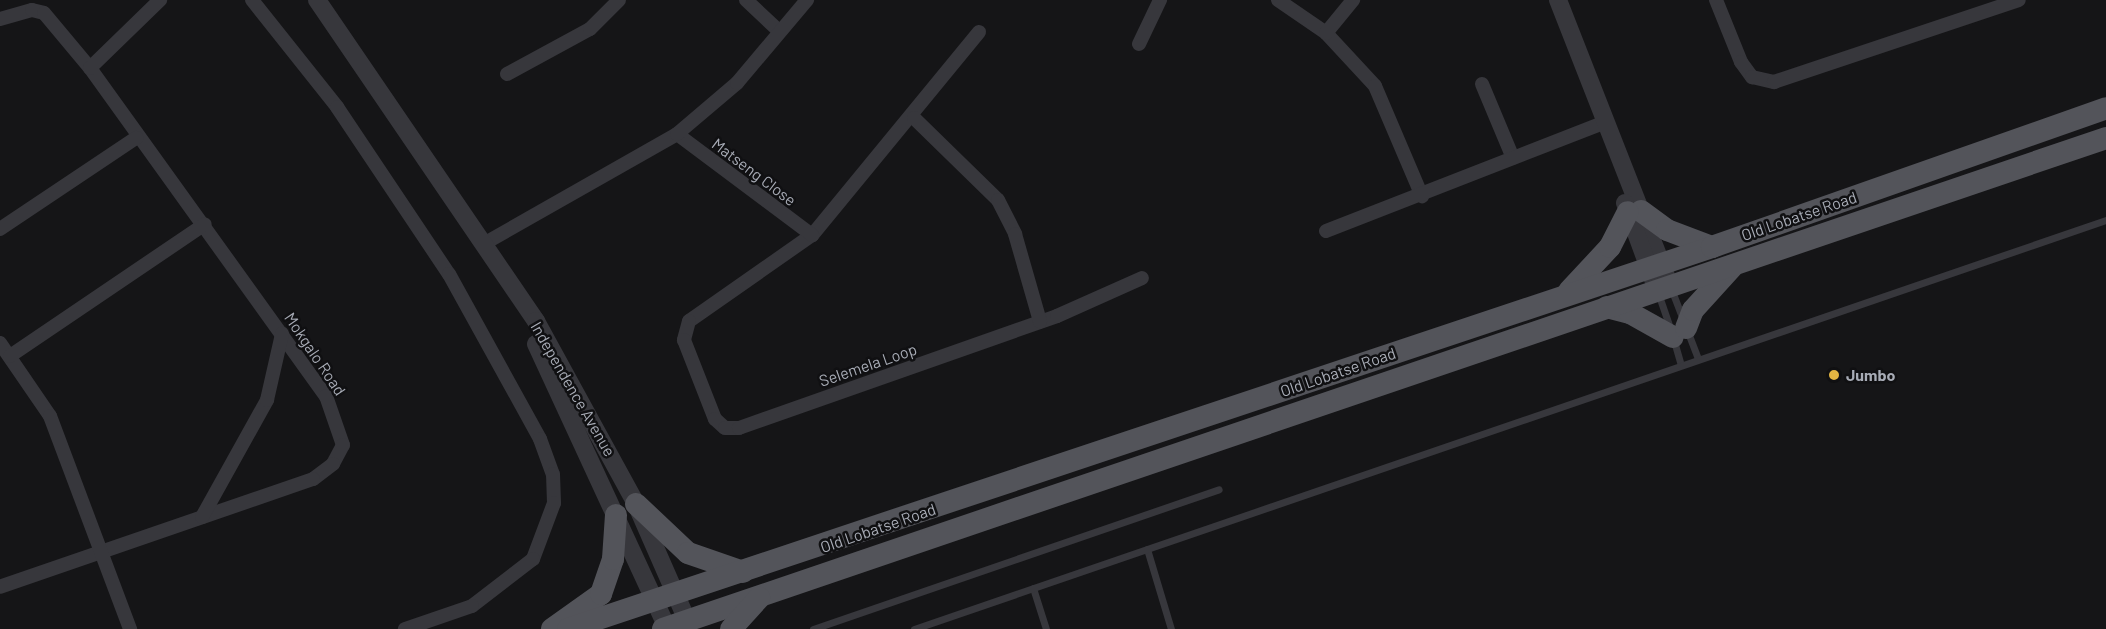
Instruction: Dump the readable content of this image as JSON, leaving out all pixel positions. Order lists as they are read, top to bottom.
{
  "streets": {
    "main road": ["Old Lobatse Road"],
    "street": [
      "Matseng Close",
      "Mokgalo Road",
      "Selemela Loop",
      "Independence Avenue"
    ]
  },
  "crossings": [
    ["Matseng Close", "Selemela Loop"],
    ["Old Lobatse Road", "Independence Avenue"]
  ],
  "places": ["Jumbo"]
}
